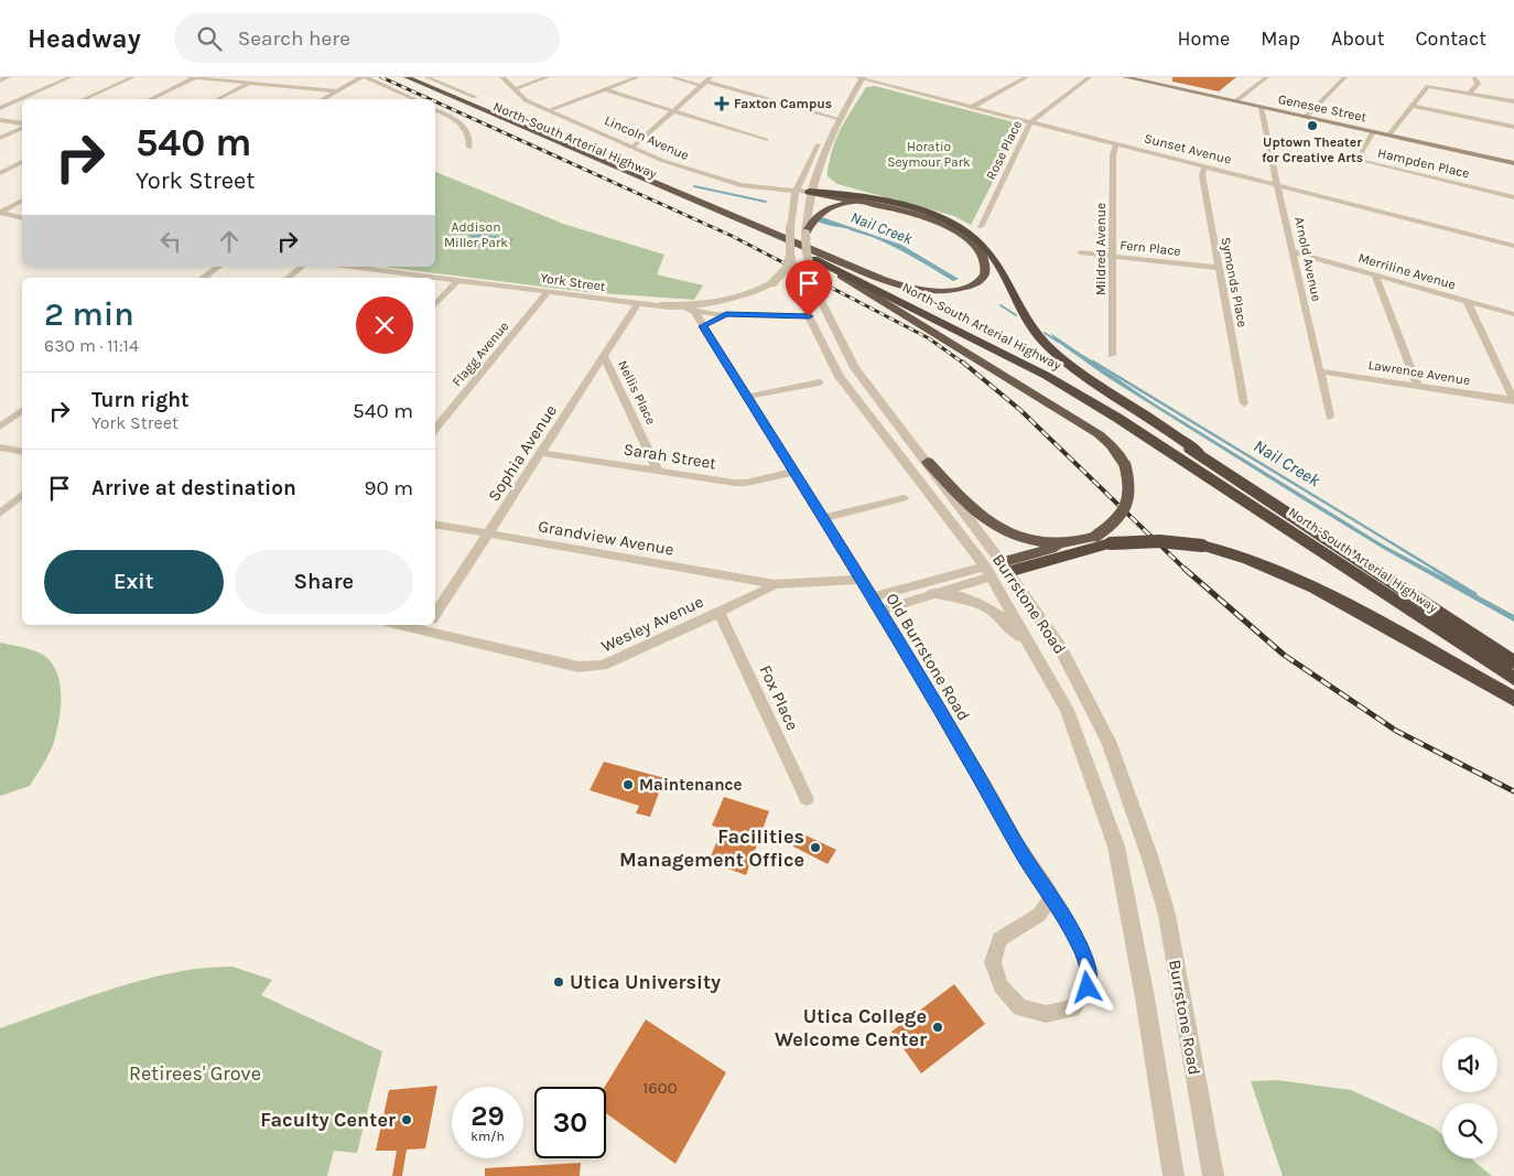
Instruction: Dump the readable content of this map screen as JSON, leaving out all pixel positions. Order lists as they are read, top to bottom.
{
  "streets": {
    "highway": ["North-South Arterial Highway"],
    "main road": ["Genesee Street"],
    "street": [
      "Lincoln Avenue",
      "Sunset Avenue",
      "Rose Place",
      "Hampden Place",
      "Fern Place",
      "Mildred Avenue",
      "Arnold Avenue",
      "Merriline Avenue",
      "York Street",
      "Symonds Place",
      "Flagg Avenue",
      "Lawrence Avenue",
      "Nellis Place",
      "Sophia Avenue",
      "Sarah Street",
      "Grandview Avenue",
      "Burrstone Road",
      "Wesley Avenue",
      "Old Burrstone Road",
      "Fox Place"
    ]
  },
  "crossings": [
    ["Genesee Street", "Hampden Place"],
    ["Genesee Street", "Arnold Avenue"],
    ["Lincoln Avenue", "Burrstone Road"],
    ["Sunset Avenue", "Rose Place"],
    ["Sunset Avenue", "Mildred Avenue"],
    ["Sunset Avenue", "Arnold Avenue"],
    ["Sunset Avenue", "Symonds Place"],
    ["Sunset Avenue", "Burrstone Road"],
    ["Fern Place", "Mildred Avenue"],
    ["Fern Place", "Symonds Place"],
    ["Arnold Avenue", "Merriline Avenue"],
    ["Arnold Avenue", "Lawrence Avenue"],
    ["York Street", "Flagg Avenue"],
    ["York Street", "Sophia Avenue"],
    ["Nellis Place", "Sophia Avenue"],
    ["Nellis Place", "Sarah Street"],
    ["Sophia Avenue", "Sarah Street"],
    ["Sophia Avenue", "Grandview Avenue"],
    ["Sarah Street", "Old Burrstone Road"],
    ["Grandview Avenue", "Wesley Avenue"],
    ["Wesley Avenue", "Old Burrstone Road"],
    ["Wesley Avenue", "Fox Place"]
  ],
  "water": ["Nail Creek"],
  "parks": ["Horatio Seymour Park", "Addison Miller Park", "Retirees' Grove"],
  "places": {
    "health": ["Faxton Campus"],
    "other": [
      "Uptown Theater for Creative Arts",
      "Maintenance",
      "Facilities Management Office",
      "Utica University",
      "Utica College Welcome Center",
      "Faculty Center"
    ]
  },
  "house_numbers": ["1600"],
  "page": {
    "header": "Headway",
    "search": "Search here",
    "nav": [
      "Home",
      "Map",
      "About",
      "Contact"
    ],
    "turn": ["540 m", "York Street"],
    "heading": ["2 min", "630 m · 11:14"],
    "list": [
      {
        "name": "Turn right",
        "note": "York Street",
        "value": "540 m"
      },
      {
        "name": "Arrive at destination",
        "value": "90 m"
      }
    ],
    "buttons": ["Exit", "Share"],
    "speed": "29 km/h",
    "limit": "30"
  }
}
